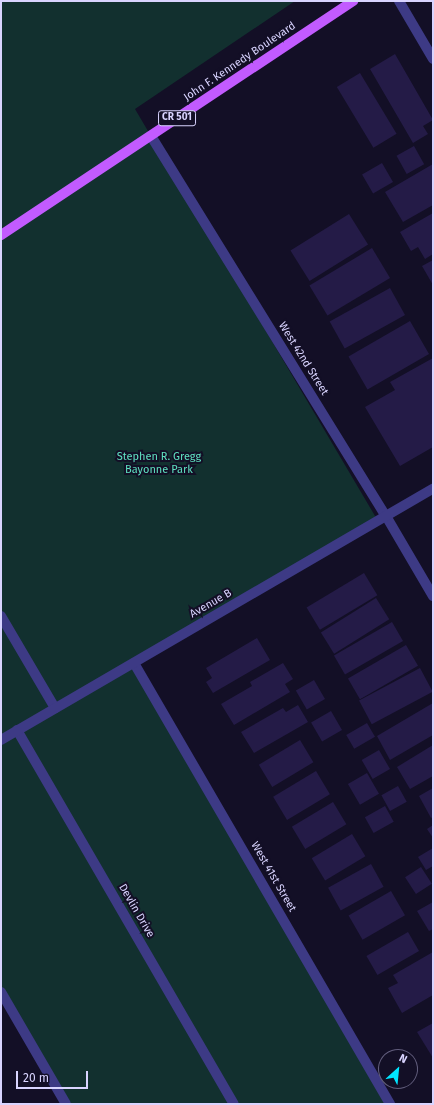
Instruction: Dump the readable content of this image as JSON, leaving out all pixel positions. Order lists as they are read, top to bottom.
{
  "streets": {
    "main road": ["John F. Kennedy Boulevard", "CR 501"],
    "street": [
      "West 42nd Street",
      "Avenue B",
      "West 41st Street",
      "Devlin Drive"
    ]
  },
  "crossings": [
    ["John F. Kennedy Boulevard", "West 42nd Street"],
    ["West 42nd Street", "Avenue B"],
    ["Avenue B", "West 41st Street"],
    ["Avenue B", "Devlin Drive"]
  ],
  "parks": ["Stephen R. Gregg Bayonne Park"],
  "scale_bar": "20 m",
  "north": "top right"
}
